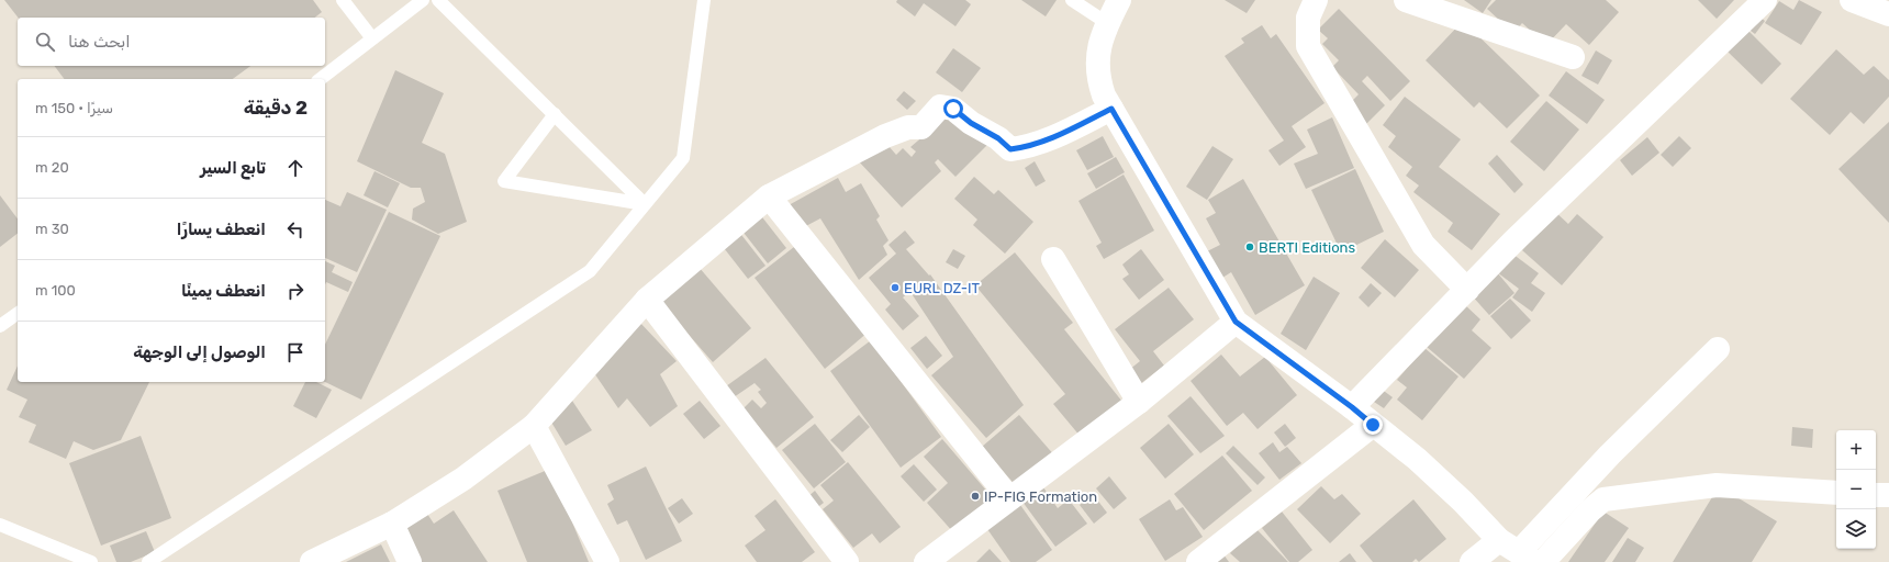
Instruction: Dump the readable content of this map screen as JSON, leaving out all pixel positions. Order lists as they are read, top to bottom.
{
  "places": ["BERTI Editions", "EURL DZ-IT", "IP-FIG Formation"],
  "page": {
    "search": "ابحث هنا",
    "heading": ["2 دقيقة", "سيرًا · 150 m"],
    "list": [
      ["تابع السير", "20 m"],
      ["انعطف يسارًا", "30 m"],
      ["انعطف يمينًا", "100 m"],
      "الوصول إلى الوجهة"
    ],
    "map_buttons": ["+", "−"]
  }
}
